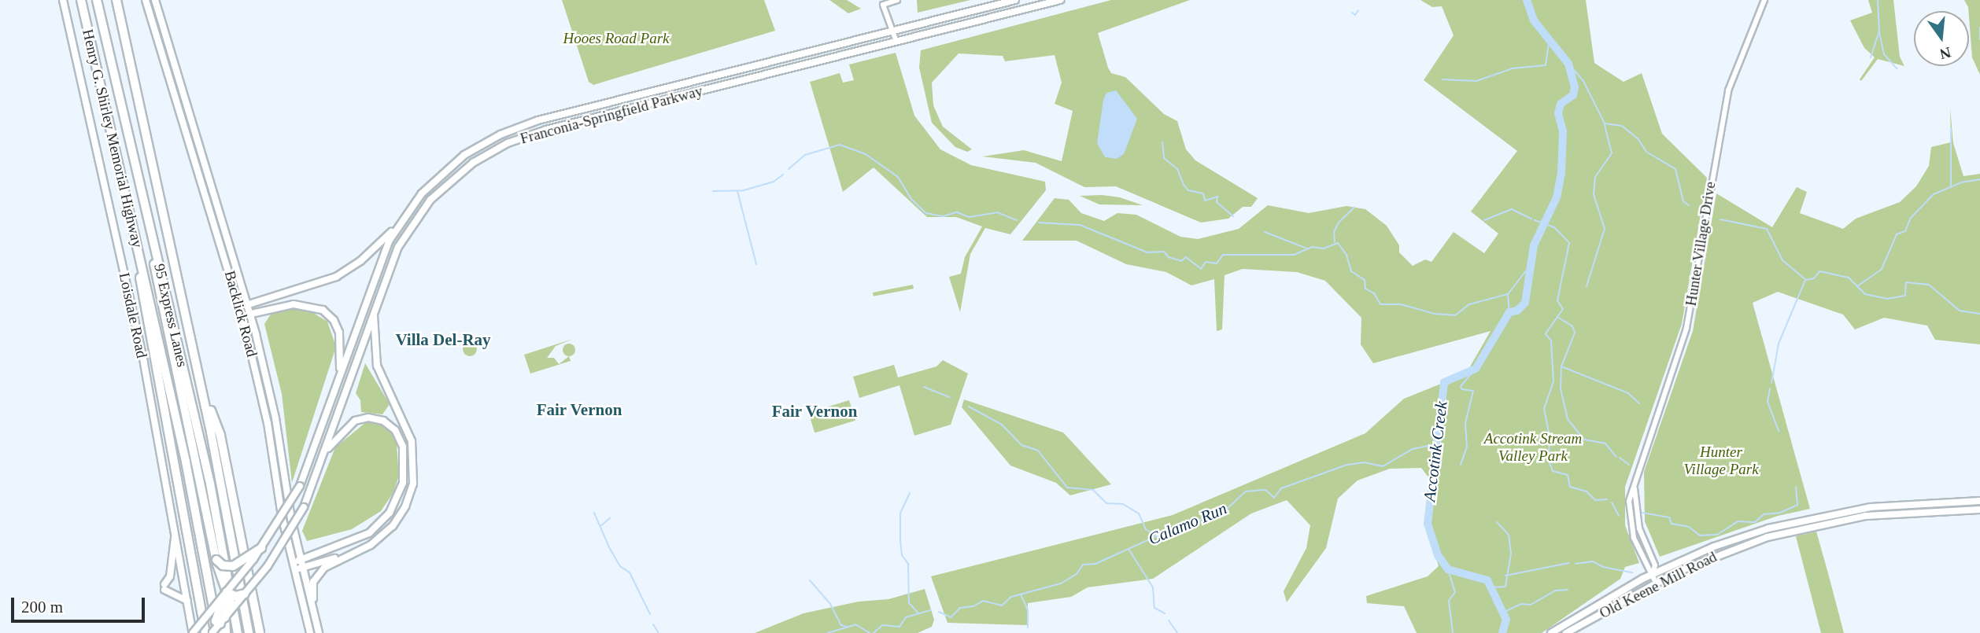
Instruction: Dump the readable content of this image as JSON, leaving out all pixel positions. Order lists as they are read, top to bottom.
{
  "streets": {
    "highway": ["Henry G. Shirley Memorial Highway", "95 Express Lanes"],
    "main road": [
      "Franconia-Springfield Parkway",
      "Backlick Road",
      "Loisdale Road",
      "Old Keene Mill Road"
    ],
    "street": ["Hunter Village Drive"]
  },
  "crossings": [
    ["Franconia-Springfield Parkway", "Henry G. Shirley Memorial Highway"],
    ["Hunter Village Drive", "Old Keene Mill Road"]
  ],
  "districts": ["Villa Del-Ray", "Fair Vernon", "Fair Vernon"],
  "water": ["Accotink Creek", "Calamo Run"],
  "parks": ["Hooes Road Park", "Accotink Stream Valley Park", "Hunter Village Park"],
  "scale_bar": "200 m",
  "north": "bottom"
}
